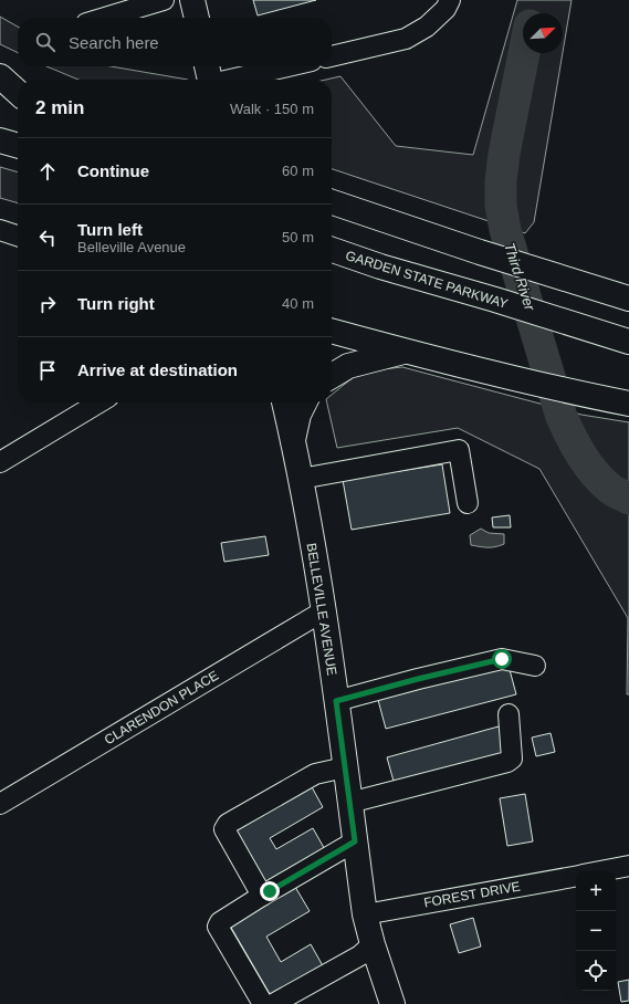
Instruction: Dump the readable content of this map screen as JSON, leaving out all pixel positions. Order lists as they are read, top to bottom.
{
  "streets": {
    "main road": ["GARDEN STATE PARKWAY", "BELLEVILLE AVENUE"],
    "street": ["CLARENDON PLACE", "FOREST DRIVE"]
  },
  "crossings": [
    ["BELLEVILLE AVENUE", "CLARENDON PLACE"],
    ["BELLEVILLE AVENUE", "FOREST DRIVE"]
  ],
  "water": ["Third River"],
  "north": "top right",
  "page": {
    "search": "Search here",
    "heading": ["2 min", "Walk · 150 m"],
    "list": [
      ["Continue", "60 m"],
      ["Turn left", "Belleville Avenue", "50 m"],
      ["Turn right", "40 m"],
      "Arrive at destination"
    ],
    "map_buttons": ["+", "−"]
  }
}
